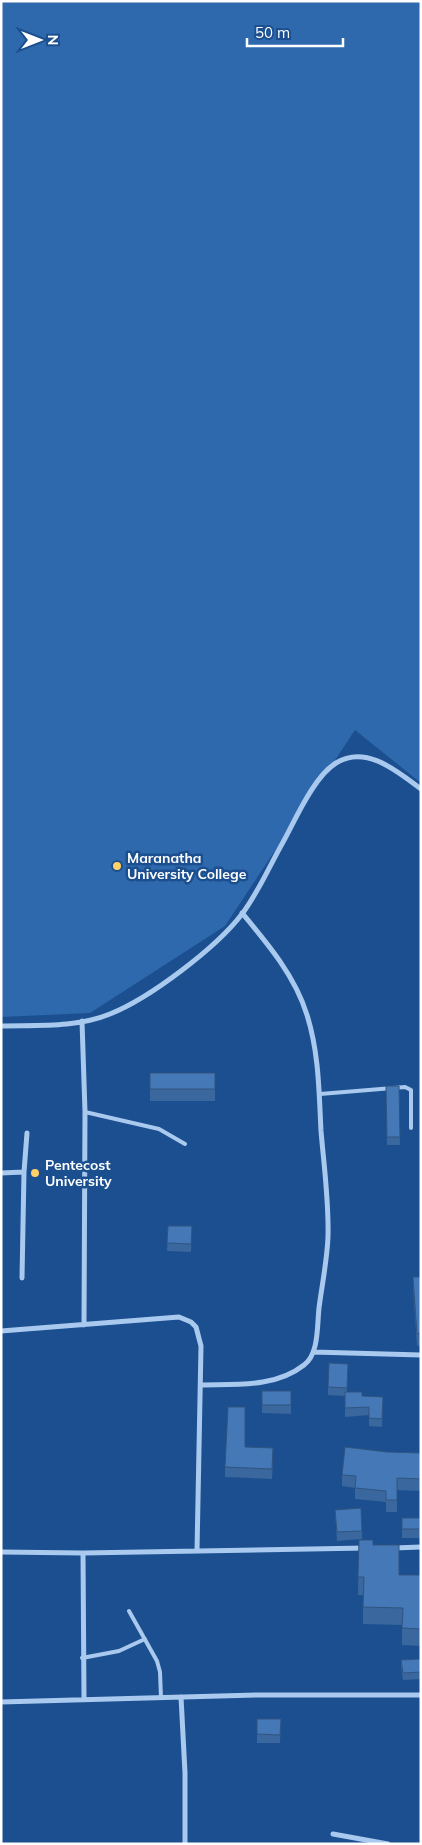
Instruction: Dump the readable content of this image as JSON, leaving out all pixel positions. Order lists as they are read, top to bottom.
{
  "places": ["Maranatha University College", "Pentecost University"],
  "scale_bar": "50 m",
  "north": "right"
}
